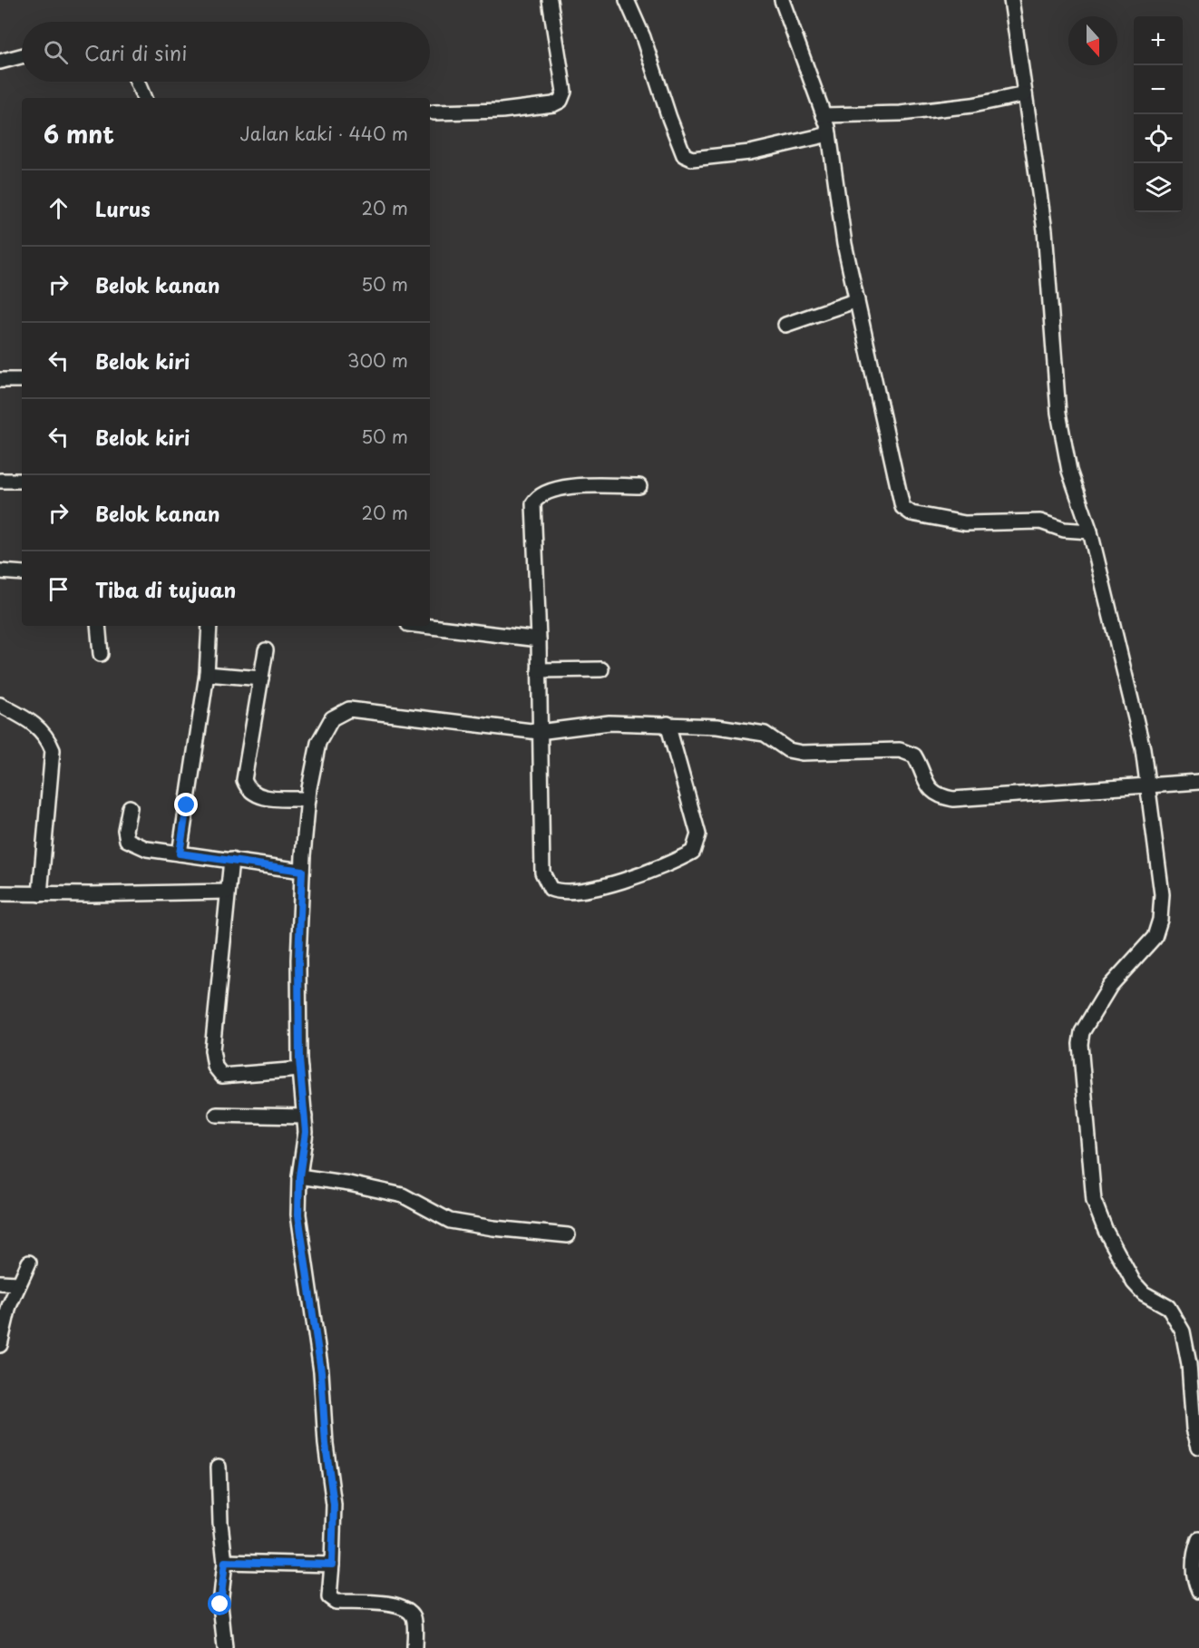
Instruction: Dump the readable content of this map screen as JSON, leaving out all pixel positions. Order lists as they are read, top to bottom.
{
  "north": "bottom",
  "page": {
    "map_buttons": ["+", "−"],
    "search": "Cari di sini",
    "heading": ["6 mnt", "Jalan kaki · 440 m"],
    "list": [
      ["Lurus", "20 m"],
      ["Belok kanan", "50 m"],
      ["Belok kiri", "300 m"],
      ["Belok kiri", "50 m"],
      ["Belok kanan", "20 m"],
      "Tiba di tujuan"
    ]
  }
}
